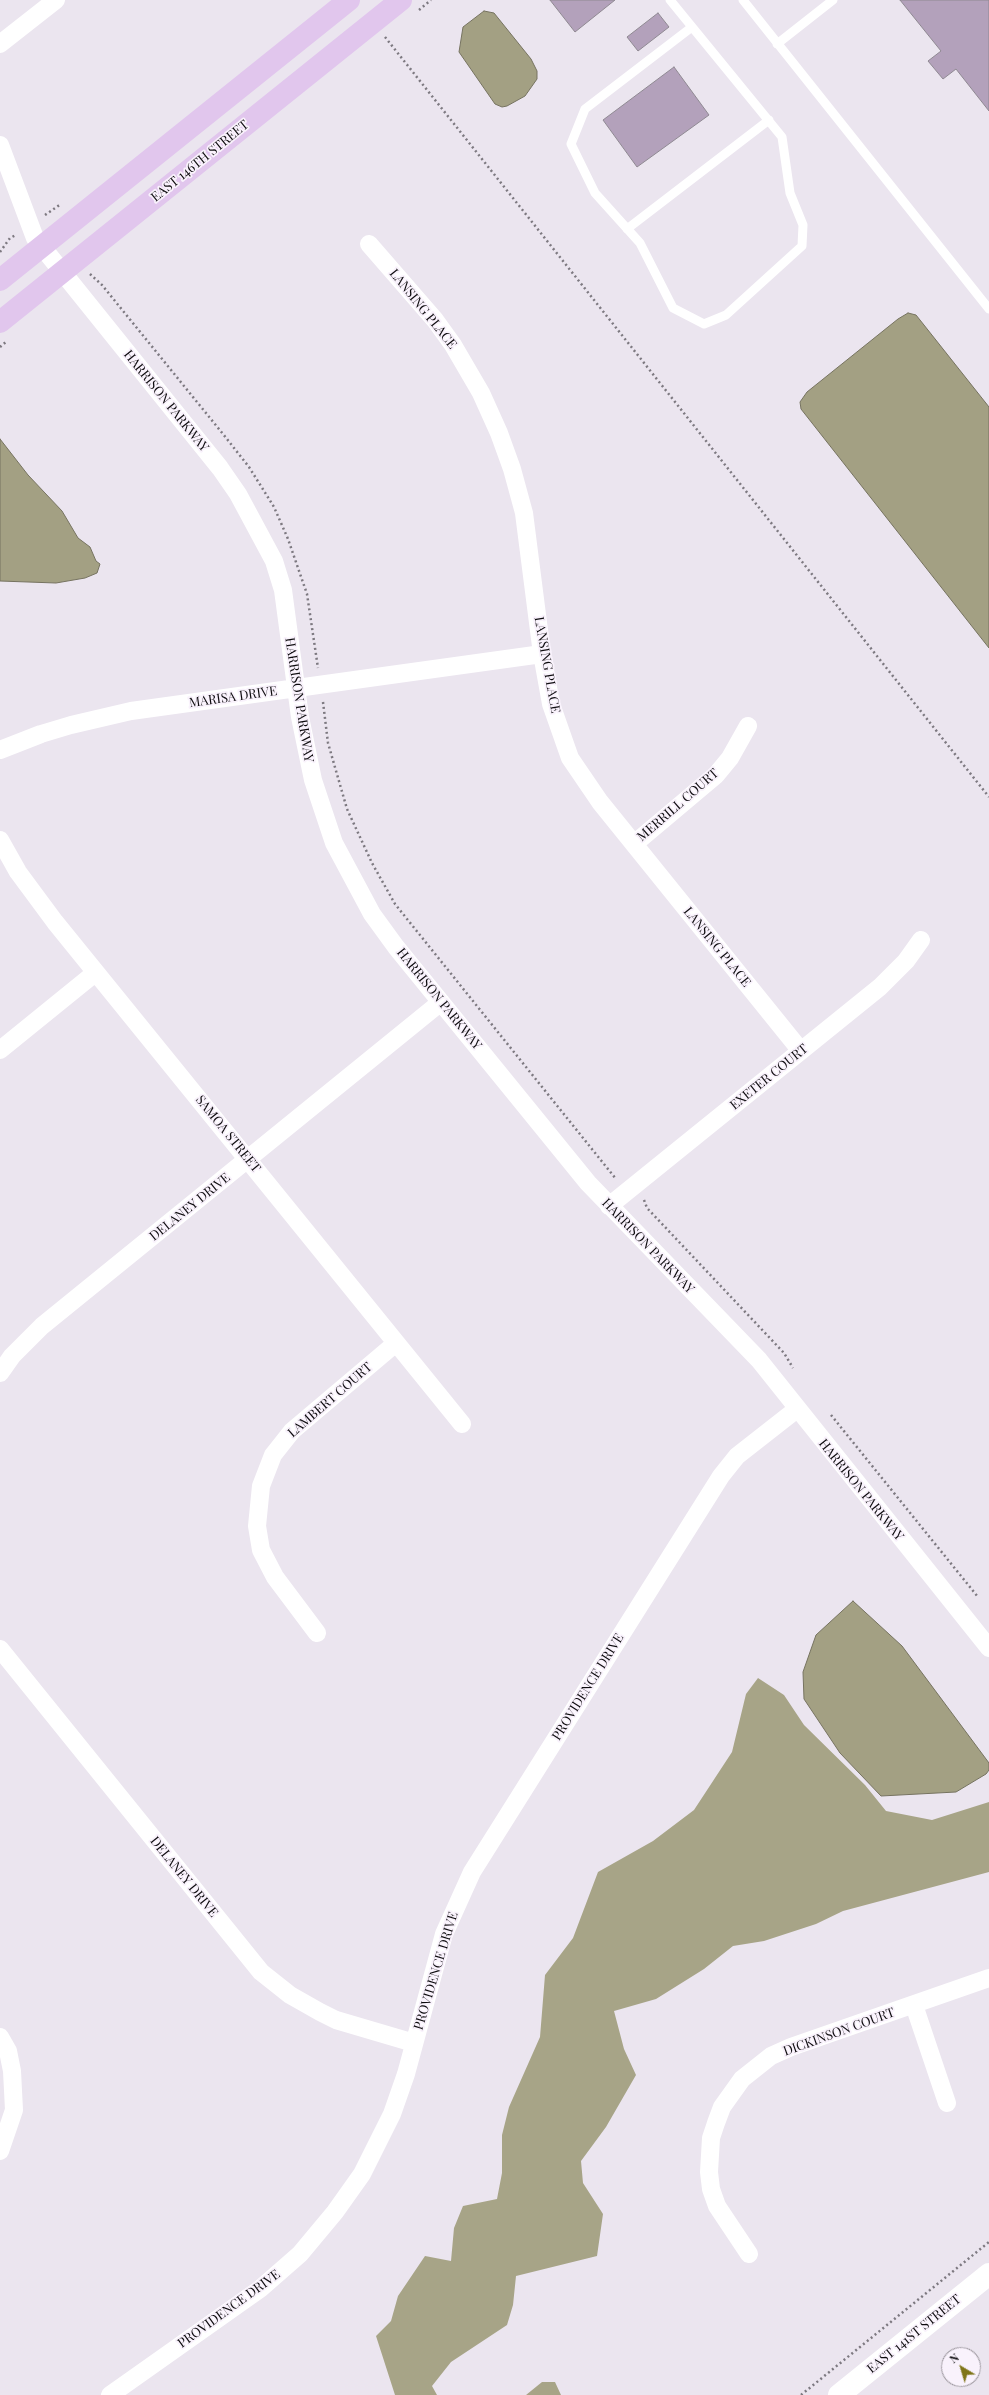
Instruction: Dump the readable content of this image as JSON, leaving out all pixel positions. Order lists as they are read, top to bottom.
{
  "streets": {
    "main road": ["EAST 146TH STREET"],
    "street": [
      "LANSING PLACE",
      "HARRISON PARKWAY",
      "MARISA DRIVE",
      "MERRILL COURT",
      "EXETER COURT",
      "SAMOA STREET",
      "DELANEY DRIVE",
      "LAMBERT COURT",
      "PROVIDENCE DRIVE",
      "DICKINSON COURT",
      "EAST 141ST STREET"
    ]
  },
  "crossings": [
    ["EAST 146TH STREET", "HARRISON PARKWAY"],
    ["LANSING PLACE", "MARISA DRIVE"],
    ["LANSING PLACE", "MERRILL COURT"],
    ["LANSING PLACE", "EXETER COURT"],
    ["HARRISON PARKWAY", "MARISA DRIVE"],
    ["HARRISON PARKWAY", "EXETER COURT"],
    ["HARRISON PARKWAY", "DELANEY DRIVE"],
    ["HARRISON PARKWAY", "PROVIDENCE DRIVE"],
    ["SAMOA STREET", "DELANEY DRIVE"],
    ["SAMOA STREET", "LAMBERT COURT"],
    ["DELANEY DRIVE", "PROVIDENCE DRIVE"]
  ],
  "north": "top left"
}
